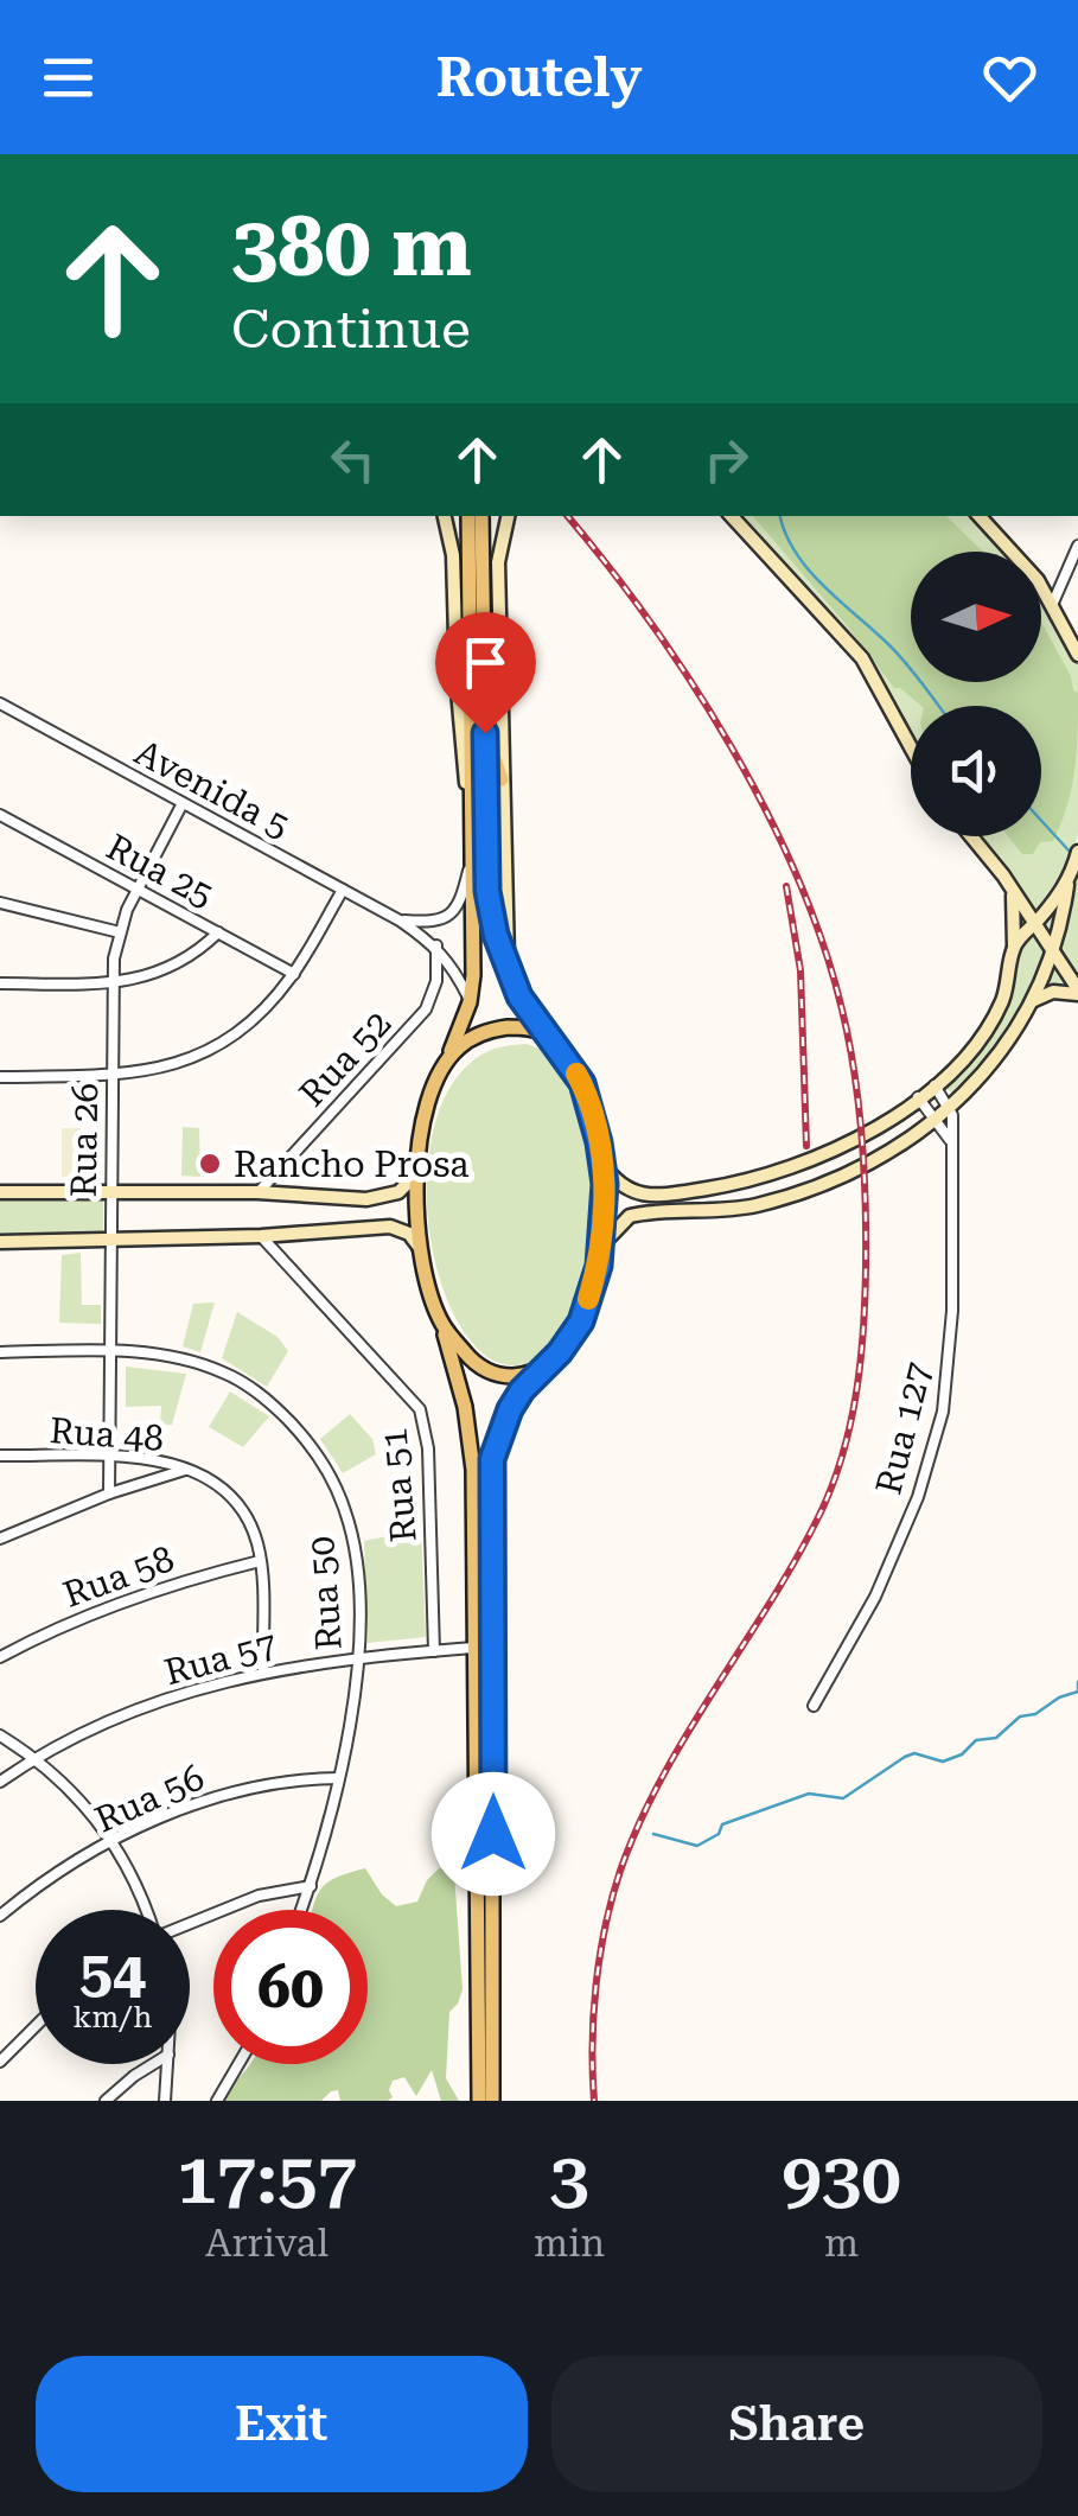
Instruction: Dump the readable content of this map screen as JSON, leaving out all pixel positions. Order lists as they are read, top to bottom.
{
  "streets": {
    "street": [
      "Avenida 5",
      "Rua 25",
      "Rua 52",
      "Rua 26",
      "Rua 127",
      "Rua 48",
      "Rua 51",
      "Rua 58",
      "Rua 50",
      "Rua 57",
      "Rua 56"
    ]
  },
  "crossings": [
    ["Avenida 5", "Rua 52"],
    ["Avenida 5", "Rua 26"],
    ["Rua 25", "Rua 26"],
    ["Rua 26", "Rua 48"],
    ["Rua 26", "Rua 50"],
    ["Rua 48", "Rua 58"],
    ["Rua 48", "Rua 57"],
    ["Rua 51", "Rua 57"],
    ["Rua 50", "Rua 57"],
    ["Rua 50", "Rua 56"]
  ],
  "places": ["Rancho Prosa"],
  "north": "right",
  "page": {
    "header": "Routely",
    "turn": ["380 m", "Continue"],
    "speed": "54 km/h",
    "limit": "60",
    "eta": [
      "17:57",
      "Arrival",
      "3",
      "min",
      "930",
      "m"
    ],
    "buttons": ["Exit", "Share"]
  }
}
